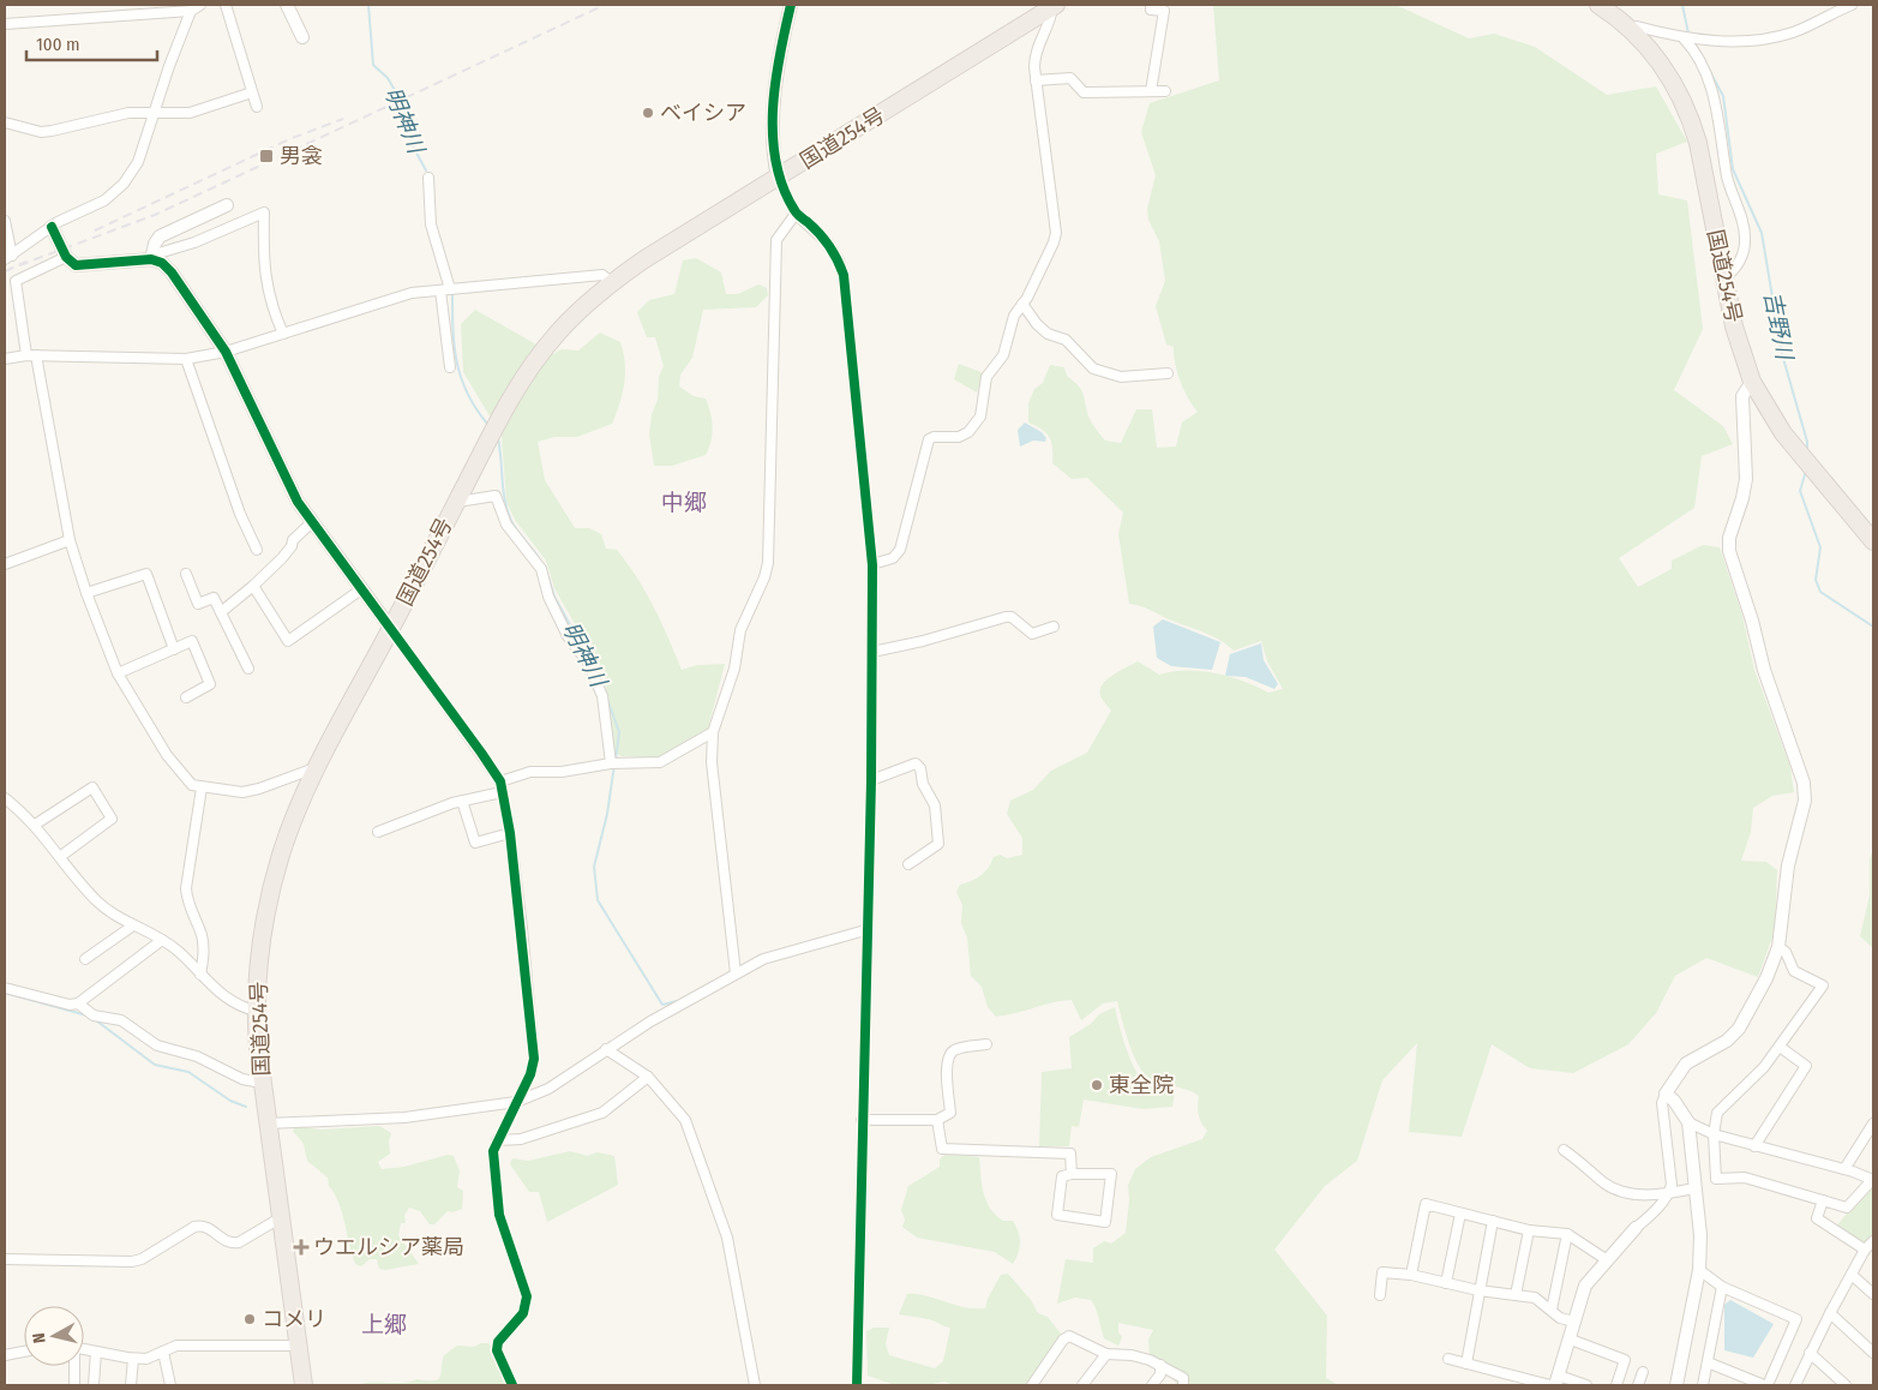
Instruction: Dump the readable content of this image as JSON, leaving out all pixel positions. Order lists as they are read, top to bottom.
{
  "streets": {
    "highway": ["国道254号"]
  },
  "districts": ["中郷", "上郷"],
  "water": ["明神川", "吉野川"],
  "places": {
    "other": ["ベイシア", "東全院", "コメリ"],
    "transit": ["男衾"],
    "health": ["ウエルシア薬局"]
  },
  "scale_bar": "100 m",
  "north": "left"
}
